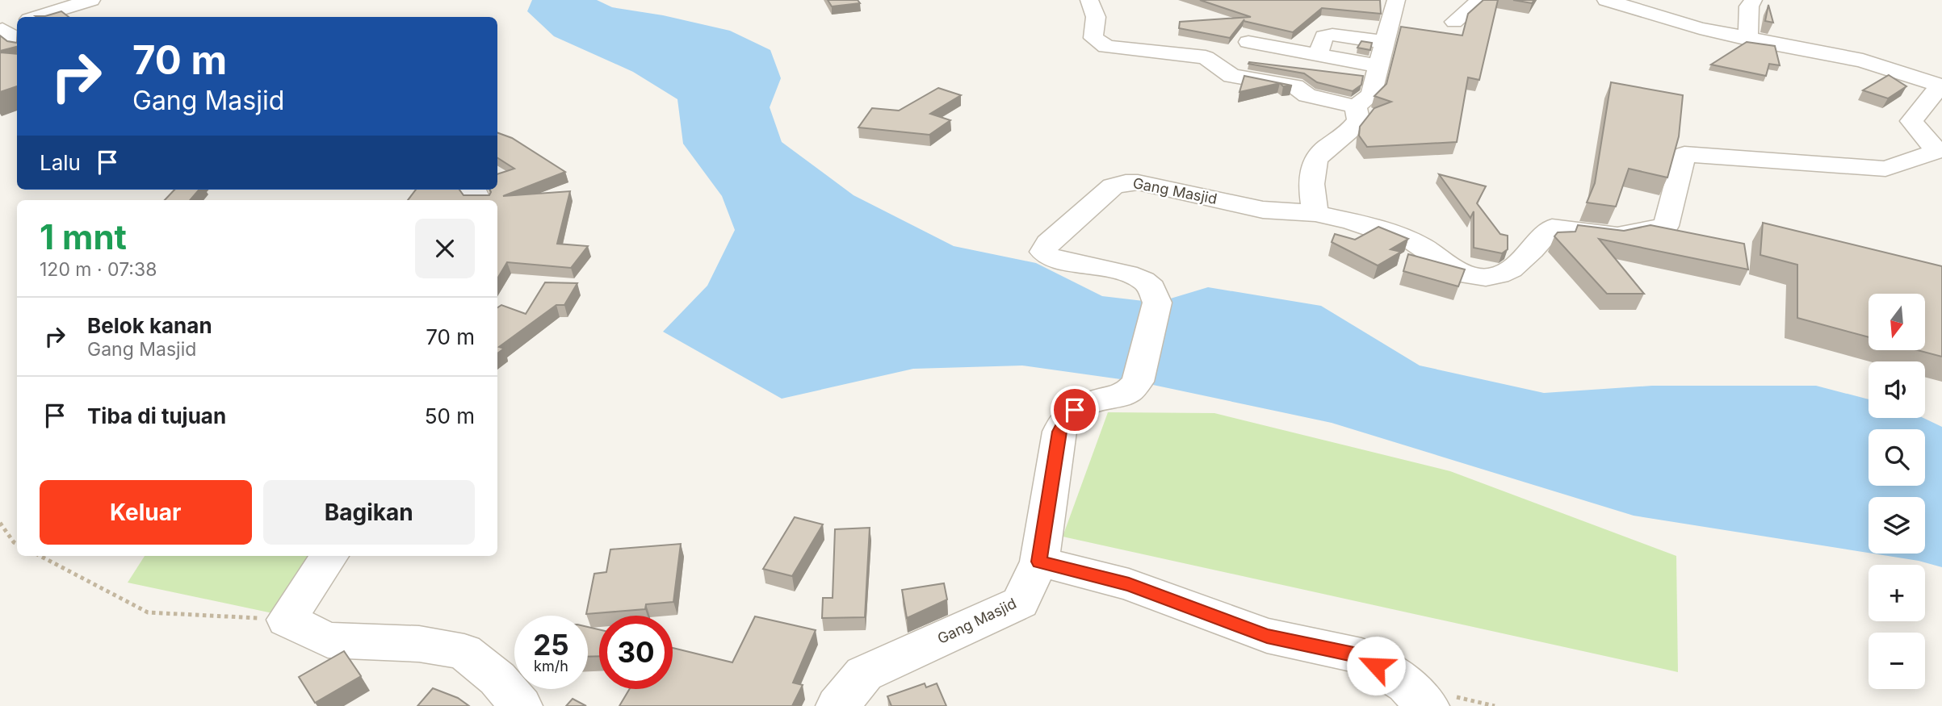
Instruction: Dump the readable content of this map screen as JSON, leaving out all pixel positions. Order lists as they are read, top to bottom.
{
  "streets": {
    "street": ["Gang Masjid"]
  },
  "north": "bottom",
  "page": {
    "turn": ["70 m", "Gang Masjid"],
    "then": "Lalu",
    "heading": ["1 mnt", "120 m · 07:38"],
    "map_buttons": ["+", "−"],
    "list": [
      {
        "name": "Belok kanan",
        "note": "Gang Masjid",
        "value": "70 m"
      },
      {
        "name": "Tiba di tujuan",
        "value": "50 m"
      }
    ],
    "buttons": ["Keluar", "Bagikan"],
    "speed": "25 km/h",
    "limit": "30"
  }
}
